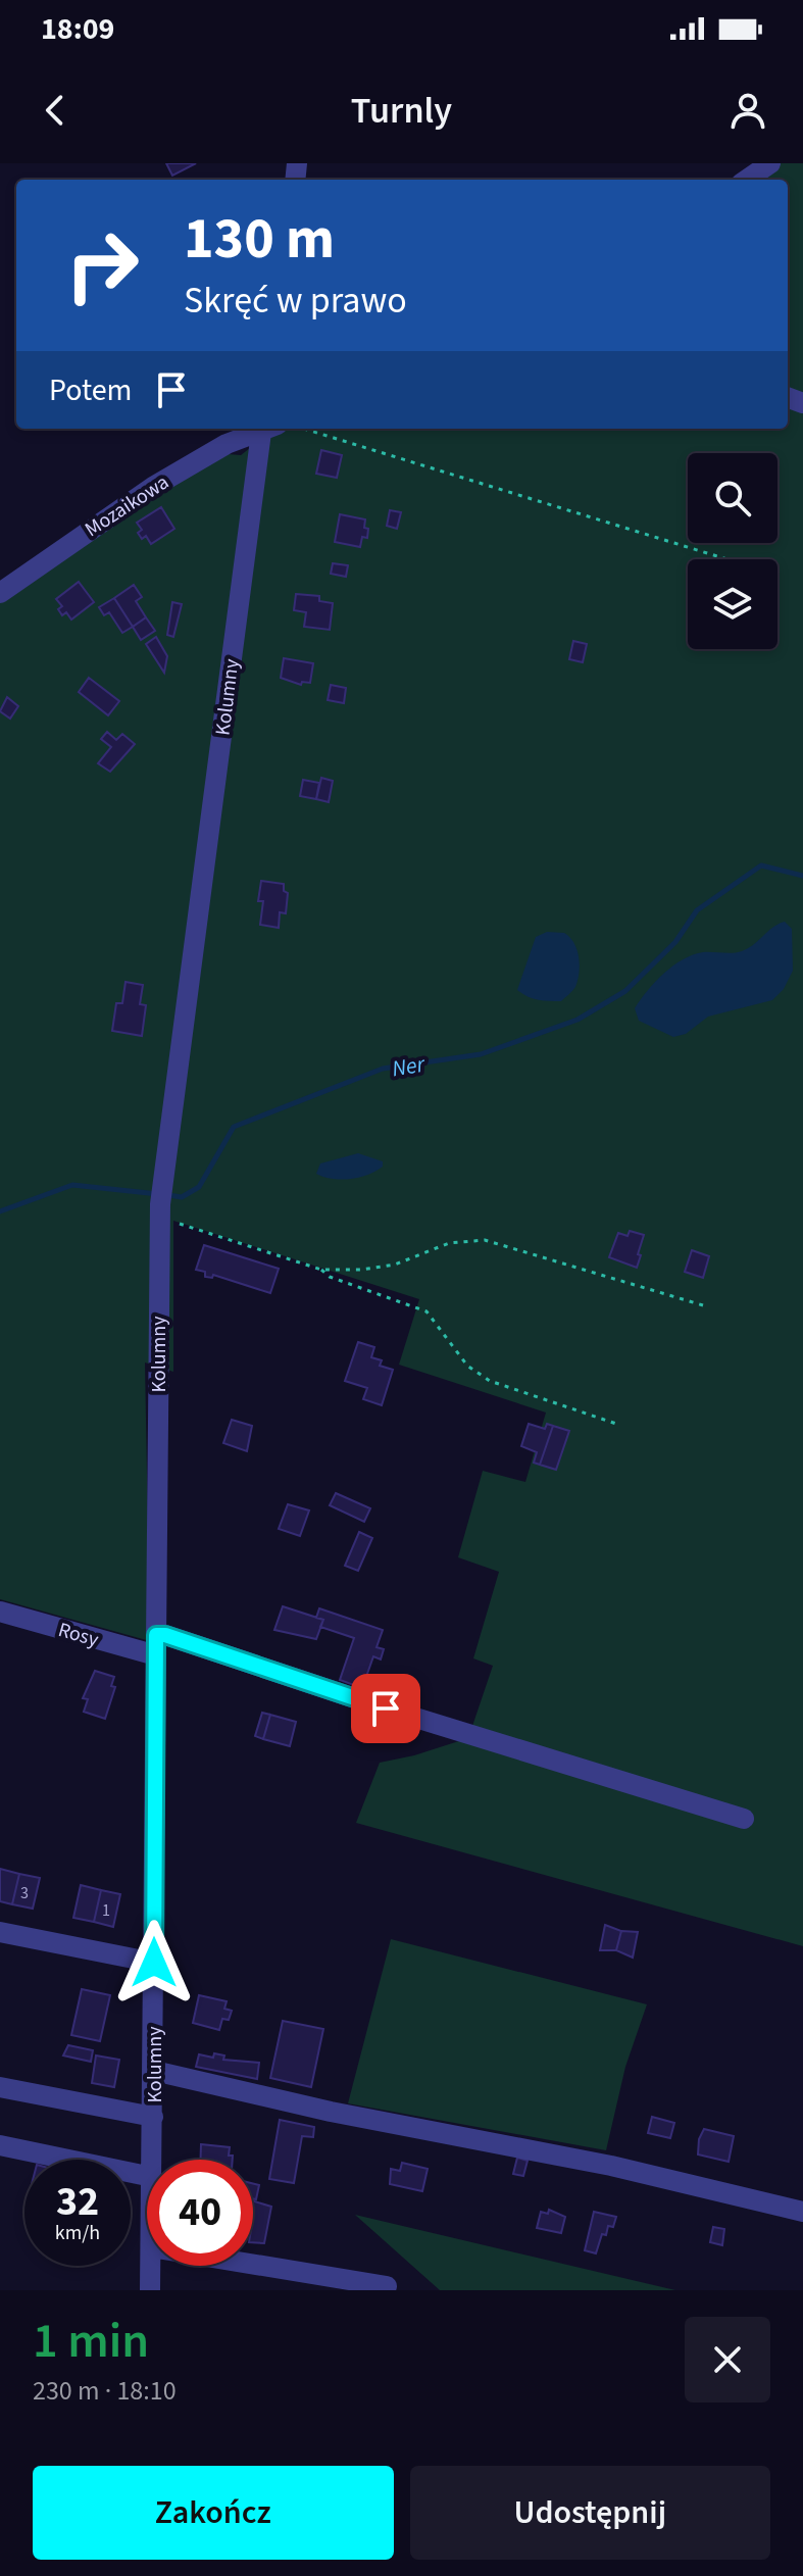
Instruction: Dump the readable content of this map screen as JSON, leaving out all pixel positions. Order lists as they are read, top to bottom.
{
  "streets": {
    "street": ["Mozaikowa", "Kolumny", "Rosy"]
  },
  "crossings": [
    ["Kolumny", "Rosy"]
  ],
  "water": ["Ner"],
  "house_numbers": ["3", "1"],
  "page": {
    "status": "18:09",
    "header": "Turnly",
    "turn": ["130 m", "Skręć w prawo"],
    "then": "Potem",
    "speed": "32 km/h",
    "limit": "40",
    "heading": ["1 min", "230 m · 18:10"],
    "buttons": ["Zakończ", "Udostępnij"]
  }
}
